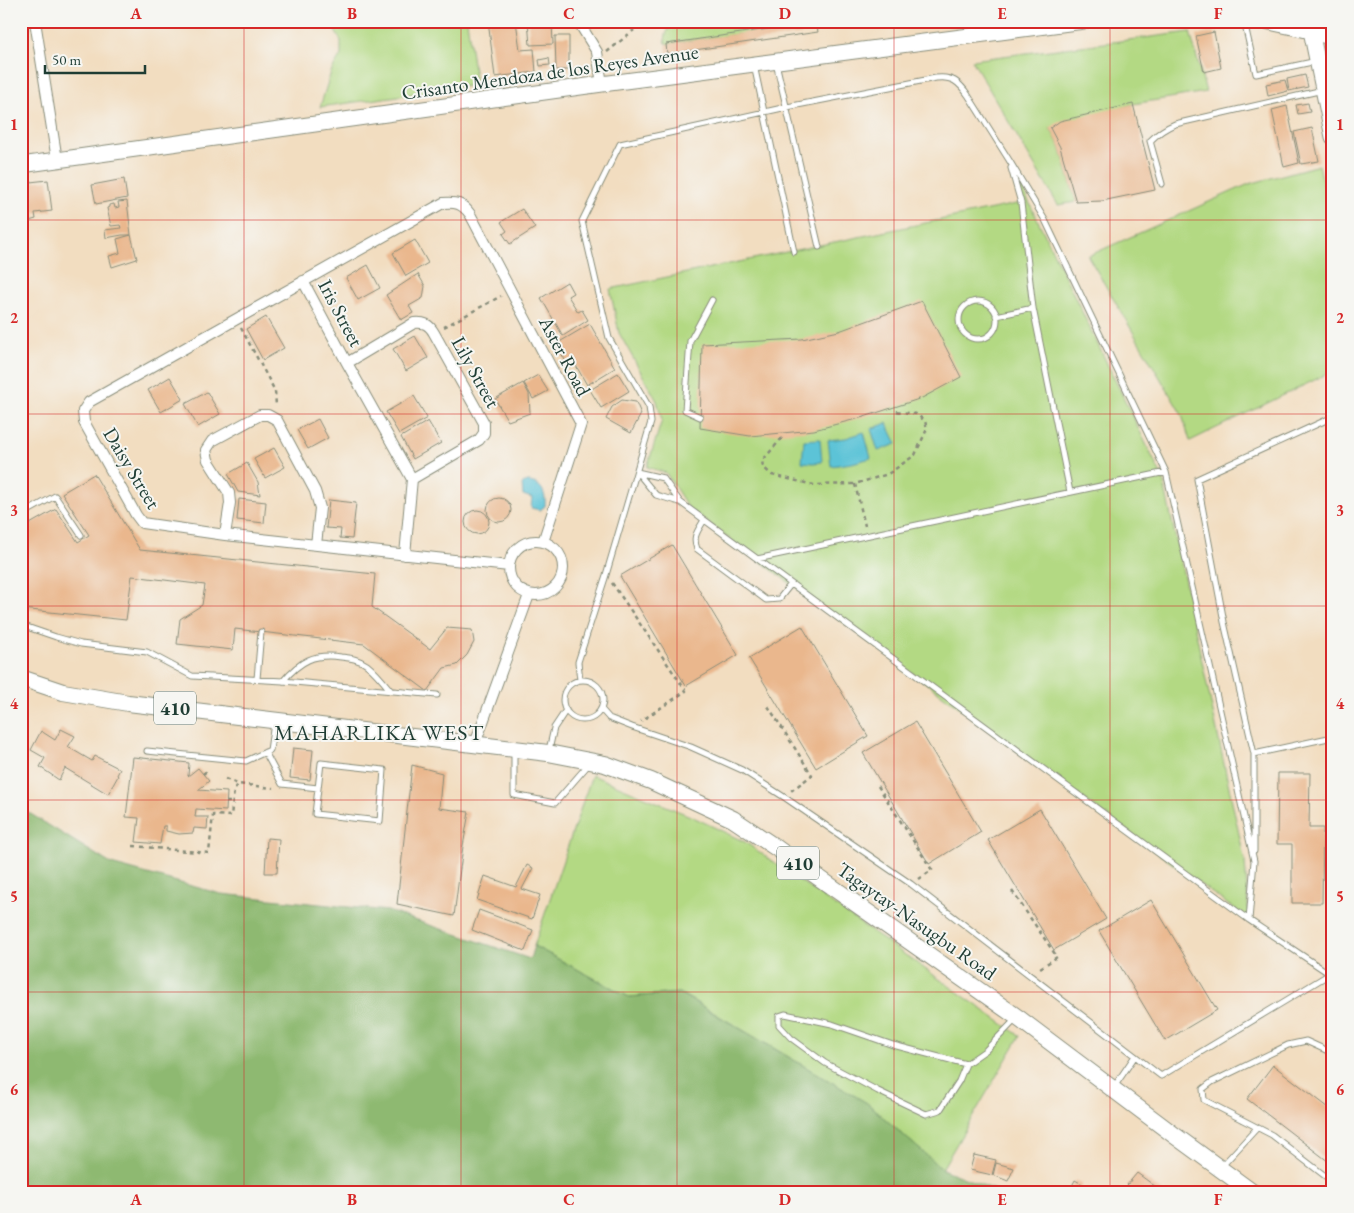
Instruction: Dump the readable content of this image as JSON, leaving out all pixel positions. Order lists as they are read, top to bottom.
{
  "streets": {
    "main road": ["Crisanto Mendoza de los Reyes Avenue", "410", "Tagaytay-Nasugbu Road"],
    "street": [
      "Iris Street",
      "Aster Road",
      "Lily Street",
      "Daisy Street"
    ]
  },
  "crossings": [
    ["Iris Street", "Aster Road"],
    ["Iris Street", "Lily Street"]
  ],
  "districts": ["MAHARLIKA WEST"],
  "scale_bar": "50 m",
  "grid": {
    "columns": [
      "A",
      "B",
      "C",
      "D",
      "E",
      "F"
    ],
    "rows": [
      "1",
      "2",
      "3",
      "4",
      "5",
      "6"
    ]
  }
}
